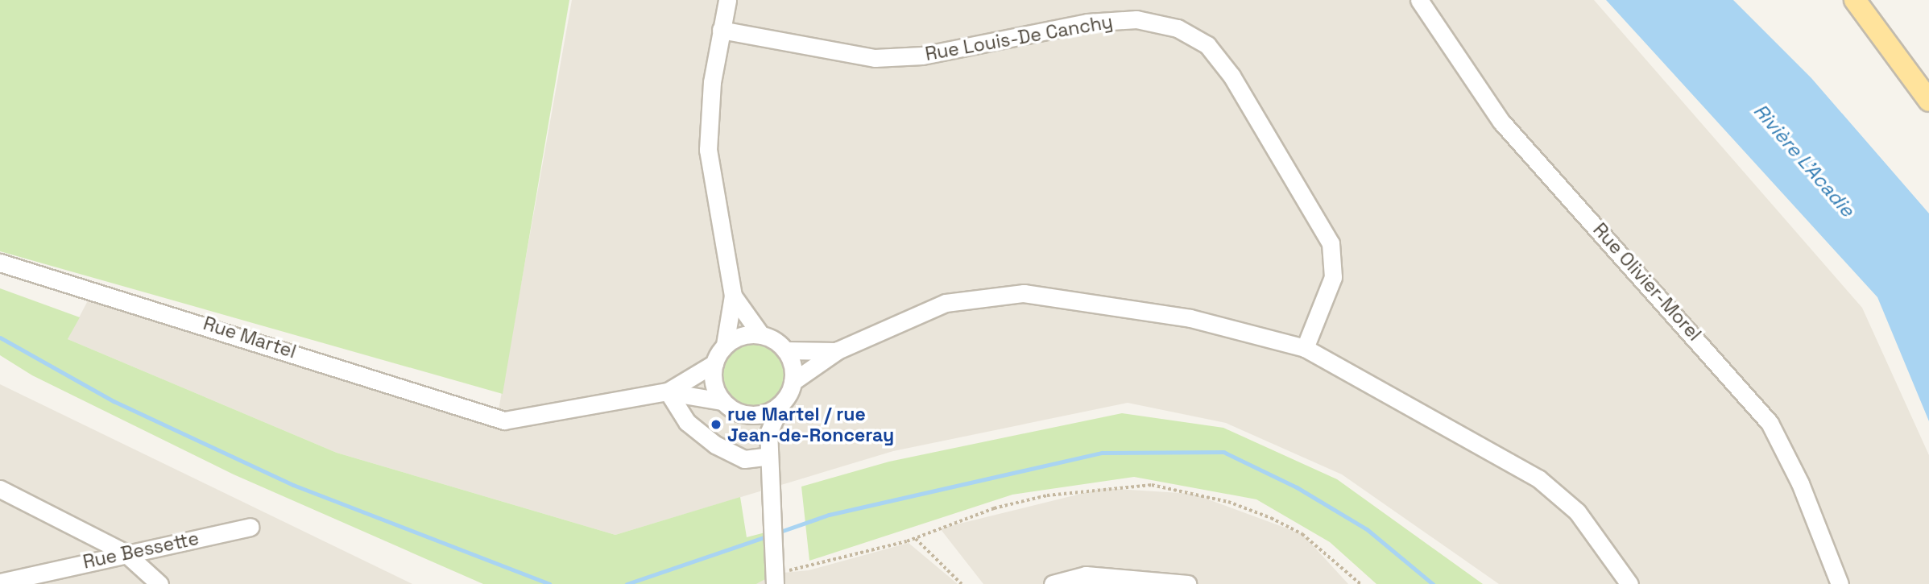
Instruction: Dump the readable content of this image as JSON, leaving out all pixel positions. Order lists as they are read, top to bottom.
{
  "streets": {
    "street": [
      "Rue Louis-De Canchy",
      "Rue Olivier-Morel",
      "Rue Martel",
      "Rue Bessette"
    ]
  },
  "water": ["Rivière L'Acadie"],
  "places": ["rue Martel / rue Jean-de-Ronceray"]
}
